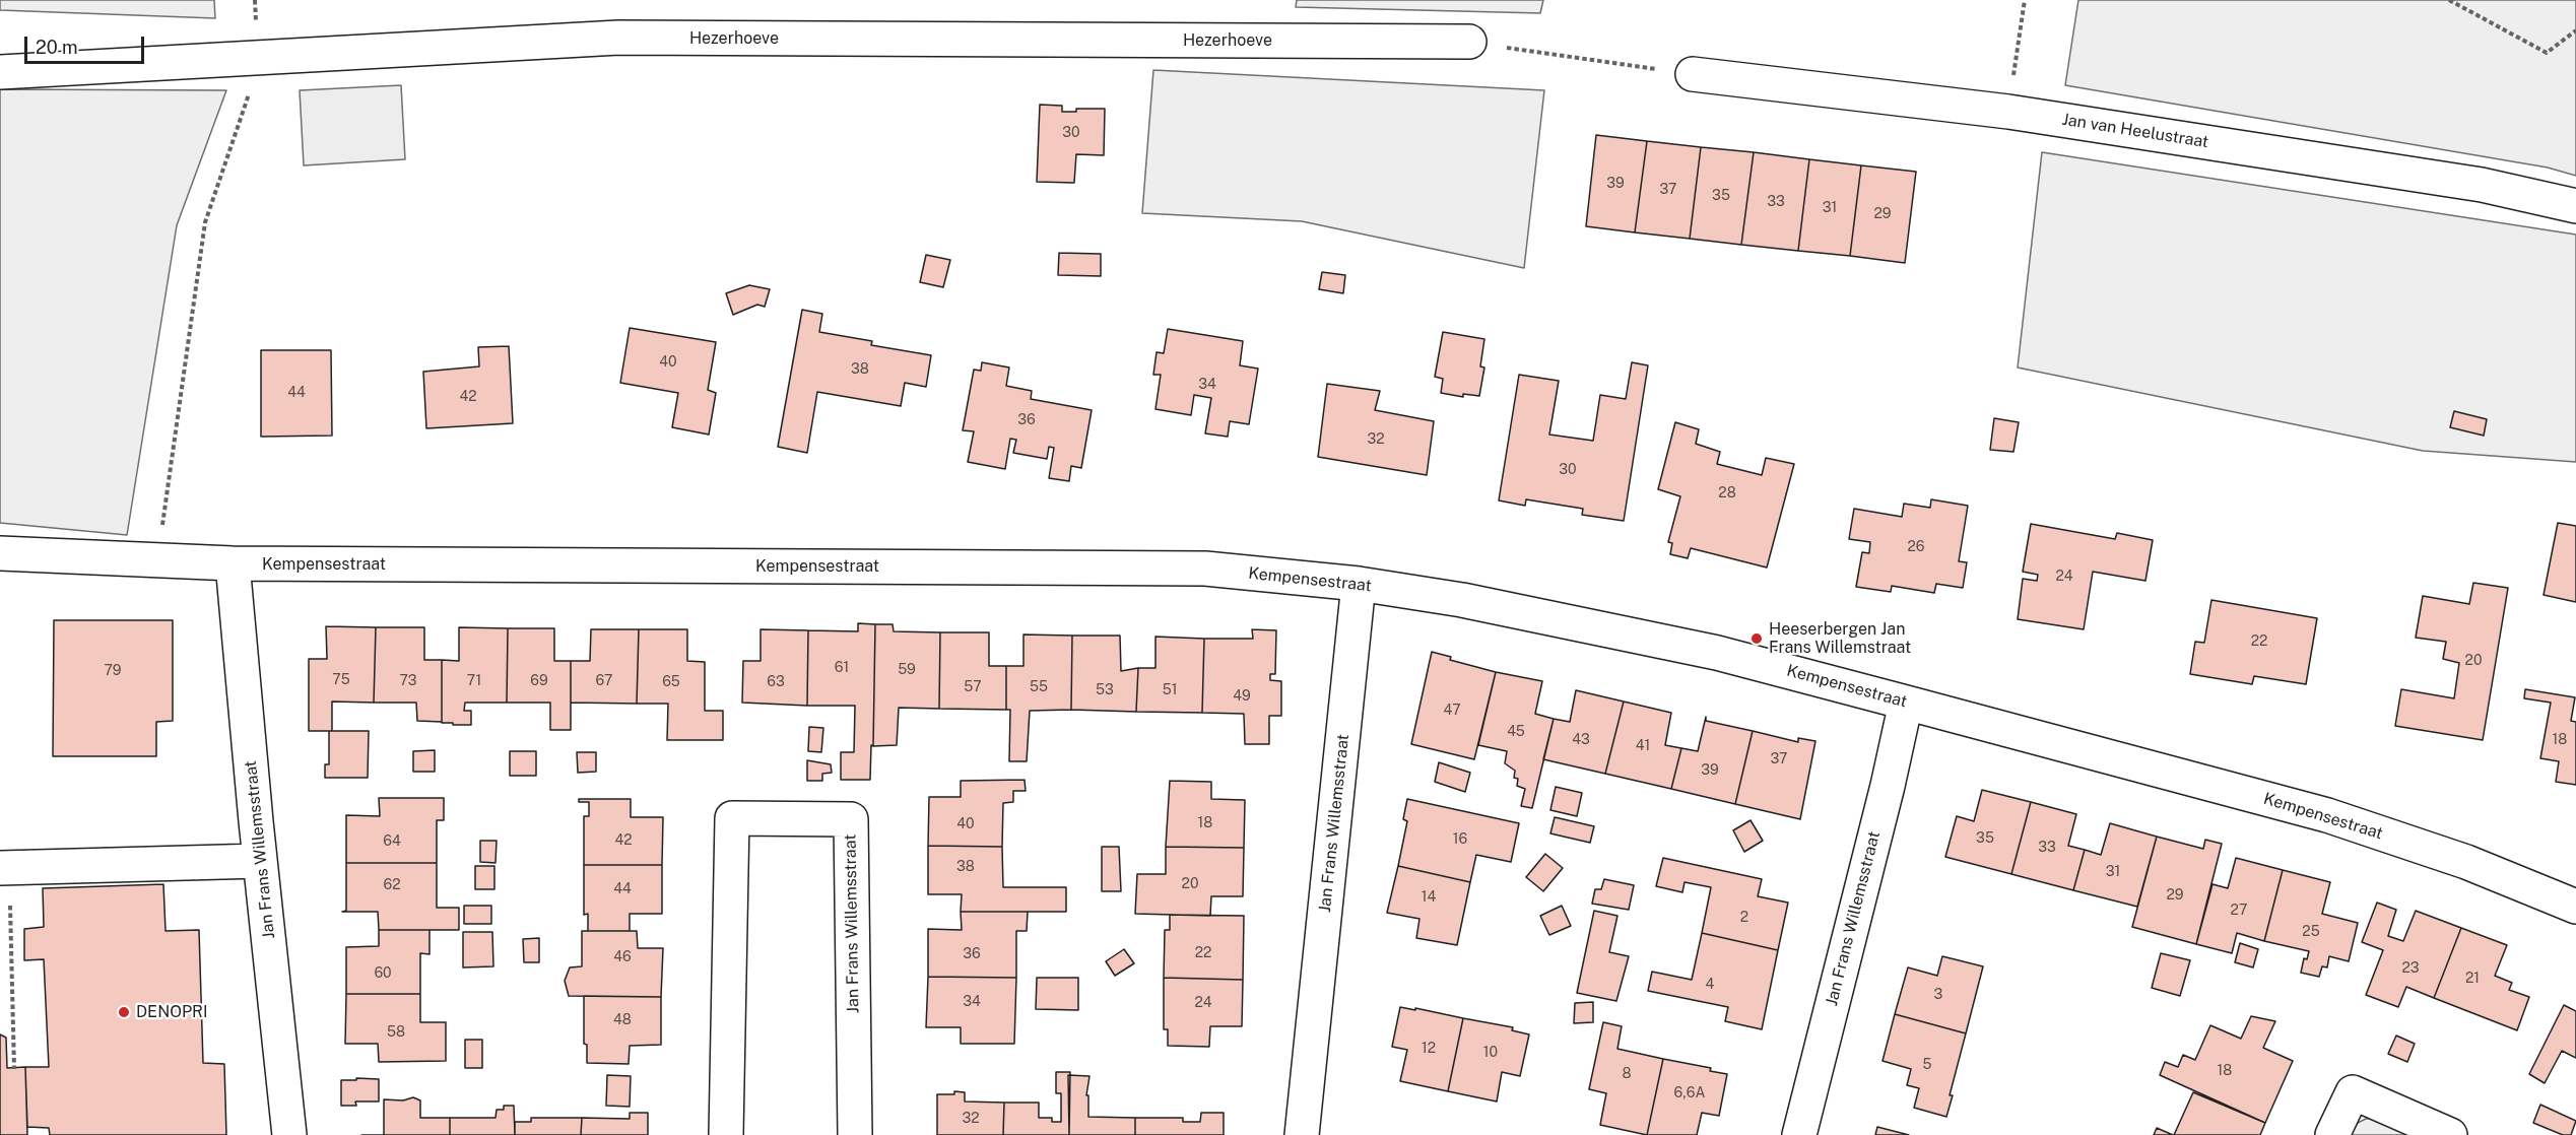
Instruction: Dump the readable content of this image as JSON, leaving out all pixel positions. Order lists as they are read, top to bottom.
{
  "streets": {
    "street": [
      "Hezerhoeve",
      "Jan van Heelustraat",
      "Kempensestraat",
      "Jan Frans Willemsstraat"
    ]
  },
  "crossings": [
    ["Kempensestraat", "Jan Frans Willemsstraat"]
  ],
  "places": ["Heeserbergen Jan Frans Willemstraat", "DENOPRI"],
  "house_numbers": [
    "30",
    "39",
    "37",
    "35",
    "33",
    "31",
    "29",
    "40",
    "38",
    "34",
    "44",
    "42",
    "36",
    "32",
    "30",
    "28",
    "26",
    "24",
    "22",
    "20",
    "61",
    "59",
    "79",
    "75",
    "73",
    "71",
    "69",
    "67",
    "65",
    "63",
    "57",
    "55",
    "53",
    "51",
    "49",
    "47",
    "45",
    "43",
    "18",
    "41",
    "37",
    "39",
    "18",
    "40",
    "35",
    "16",
    "42",
    "64",
    "33",
    "38",
    "31",
    "20",
    "62",
    "44",
    "29",
    "14",
    "27",
    "2",
    "25",
    "22",
    "36",
    "46",
    "23",
    "60",
    "21",
    "4",
    "3",
    "34",
    "24",
    "48",
    "58",
    "12",
    "10",
    "5",
    "18",
    "8",
    "6,6A",
    "32"
  ],
  "scale_bar": "20 m"
}
